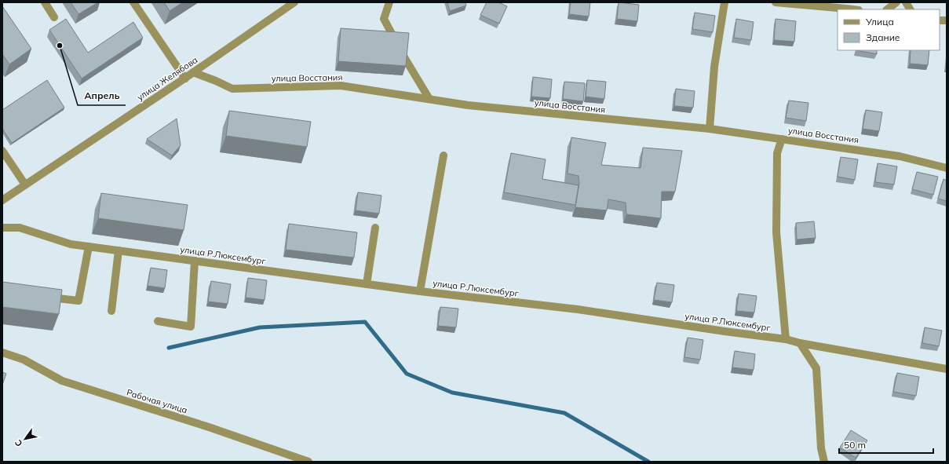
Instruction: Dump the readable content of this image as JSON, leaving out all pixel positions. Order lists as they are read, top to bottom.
{
  "streets": {
    "street": [
      "улица Восстания",
      "улица Желябова",
      "улица Р.Люксембург",
      "Рабочая улица"
    ]
  },
  "crossings": [
    ["улица Восстания", "улица Желябова"]
  ],
  "places": ["Апрель"],
  "legend": ["Улица", "Здание"],
  "scale_bar": "50 m",
  "north": "bottom left"
}
